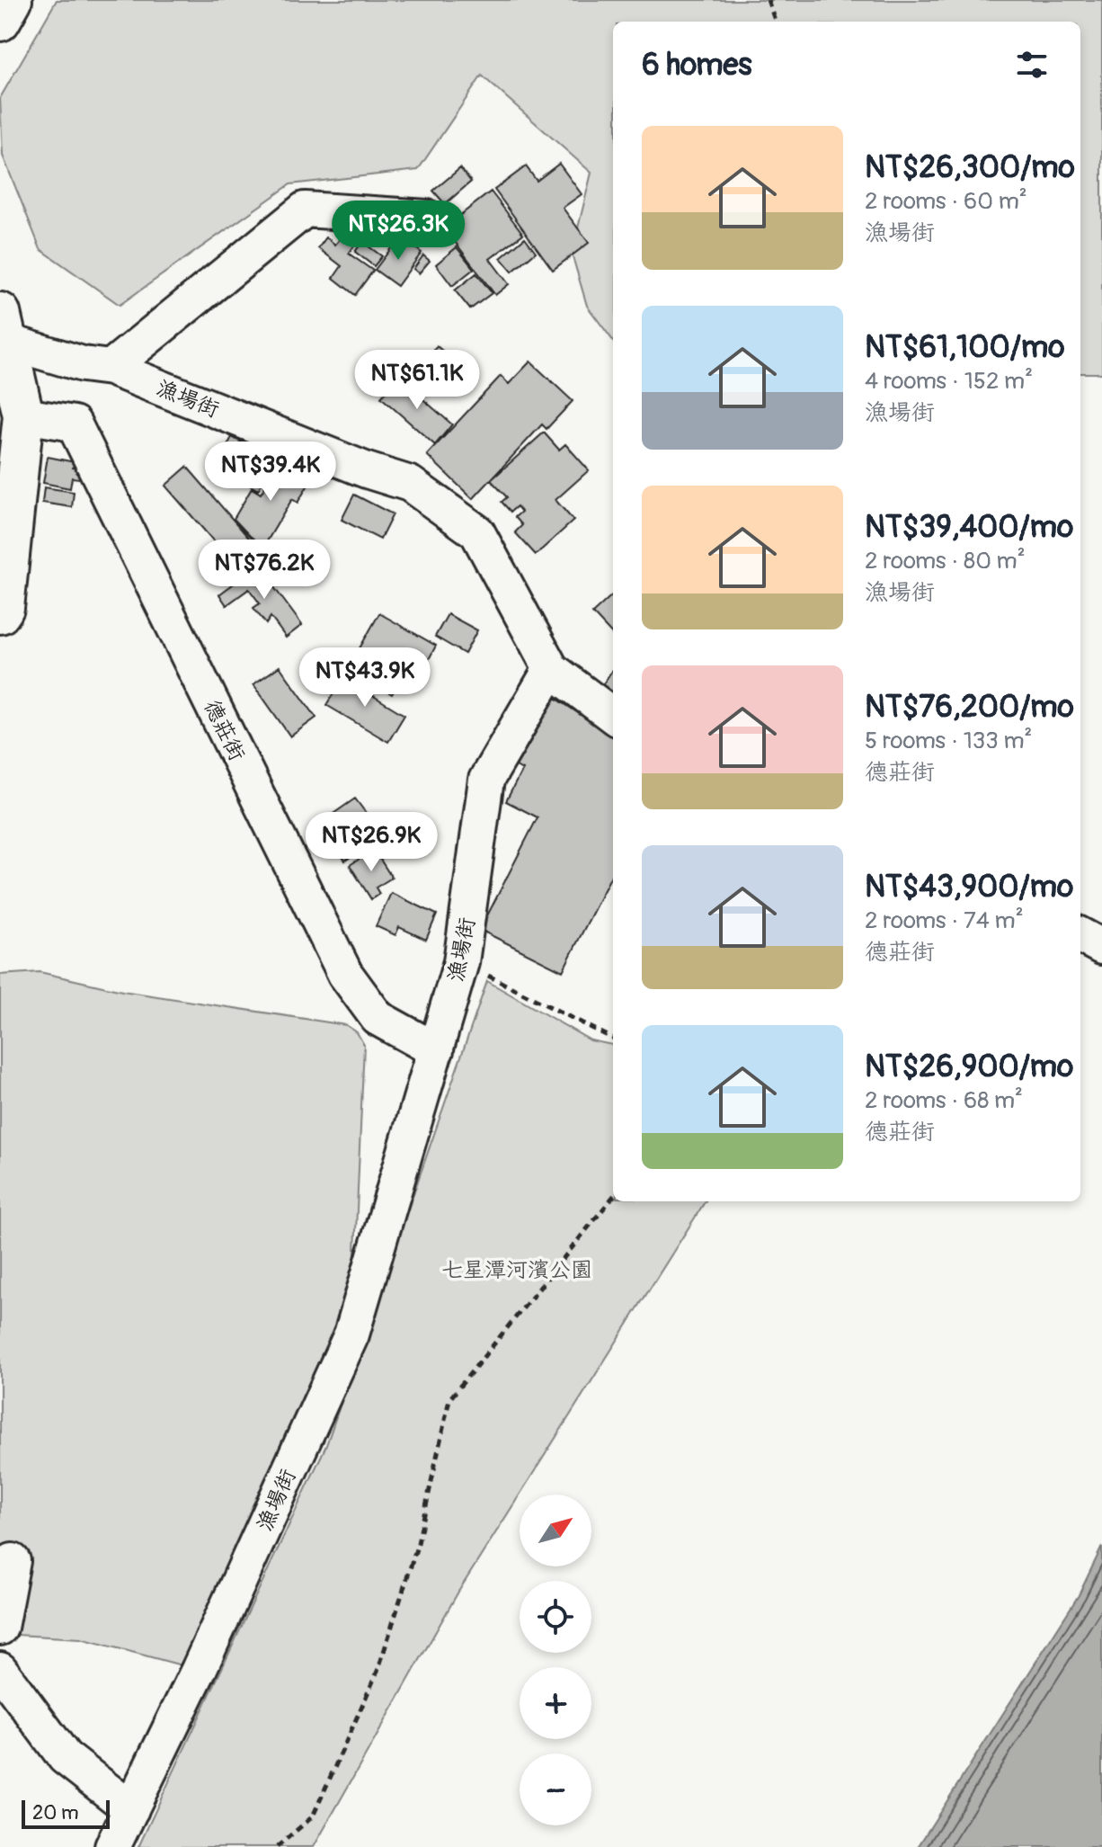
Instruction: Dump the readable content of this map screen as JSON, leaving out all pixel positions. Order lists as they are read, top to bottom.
{
  "streets": {
    "street": ["漁場街", "德莊街"]
  },
  "crossings": [
    ["漁場街", "德莊街"]
  ],
  "parks": ["七星潭河濱公園"],
  "scale_bar": "20 m",
  "north": "top right",
  "page": {
    "heading": "6 homes",
    "list": [
      {
        "name": "NT$26,300/mo",
        "note": "2 rooms · 60 m² · 漁場街"
      },
      {
        "name": "NT$61,100/mo",
        "note": "4 rooms · 152 m² · 漁場街"
      },
      {
        "name": "NT$39,400/mo",
        "note": "2 rooms · 80 m² · 漁場街"
      },
      {
        "name": "NT$76,200/mo",
        "note": "5 rooms · 133 m² · 德莊街"
      },
      {
        "name": "NT$43,900/mo",
        "note": "2 rooms · 74 m² · 德莊街"
      },
      {
        "name": "NT$26,900/mo",
        "note": "2 rooms · 68 m² · 德莊街"
      }
    ],
    "price": [
      "NT$26.3K",
      "NT$61.1K",
      "NT$39.4K",
      "NT$76.2K",
      "NT$43.9K",
      "NT$26.9K"
    ],
    "map_buttons": ["+", "−"],
    "scale": "20 m"
  }
}
